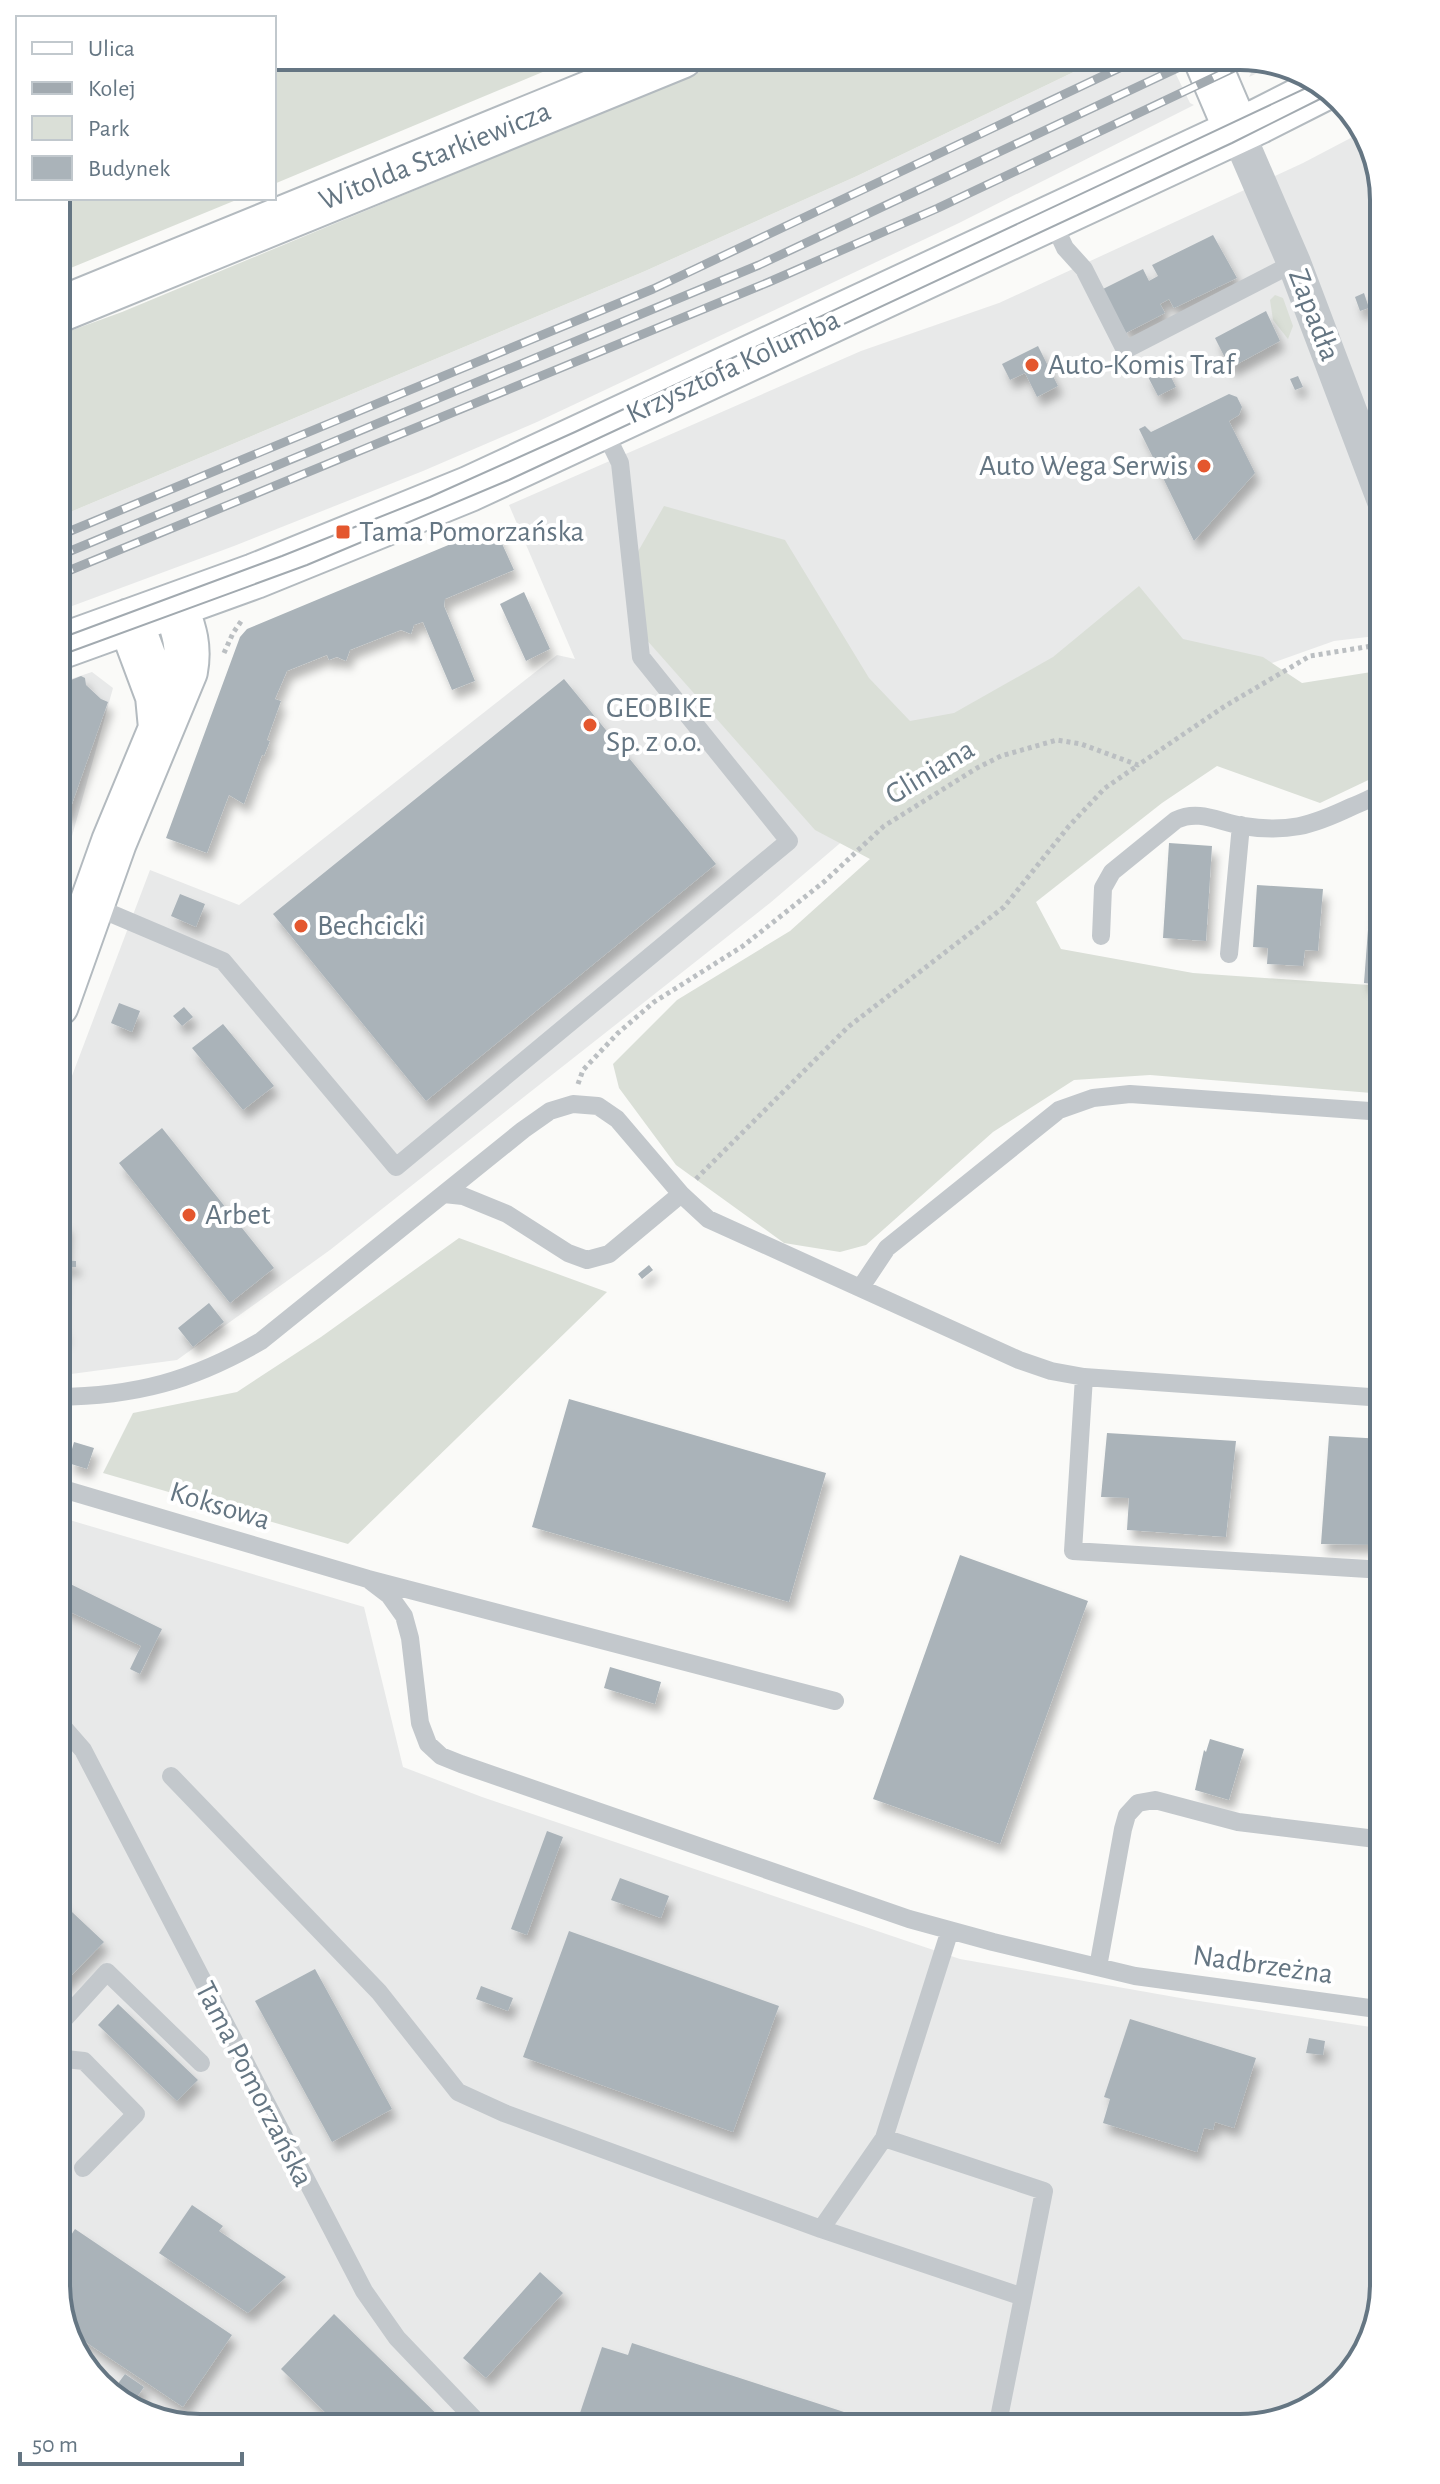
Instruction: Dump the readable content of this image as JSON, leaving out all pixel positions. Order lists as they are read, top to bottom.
{
  "streets": {
    "street": ["Witolda Starkiewicza", "Zapadła", "Krzysztofa Kolumba"],
    "lane": ["Koksowa", "Nadbrzeżna", "Tama Pomorzańska"],
    "path": ["Gliniana"]
  },
  "crossings": [
    ["Zapadła", "Krzysztofa Kolumba"],
    ["Koksowa", "Nadbrzeżna"]
  ],
  "places": {
    "other": [
      "Auto-Komis Traf",
      "Auto Wega Serwis",
      "GEOBIKE Sp. z o.o.",
      "Bechcicki",
      "Arbet"
    ],
    "transit": ["Tama Pomorzańska"]
  },
  "legend": [
    "Ulica",
    "Kolej",
    "Park",
    "Budynek"
  ],
  "scale_bar": "50 m"
}
